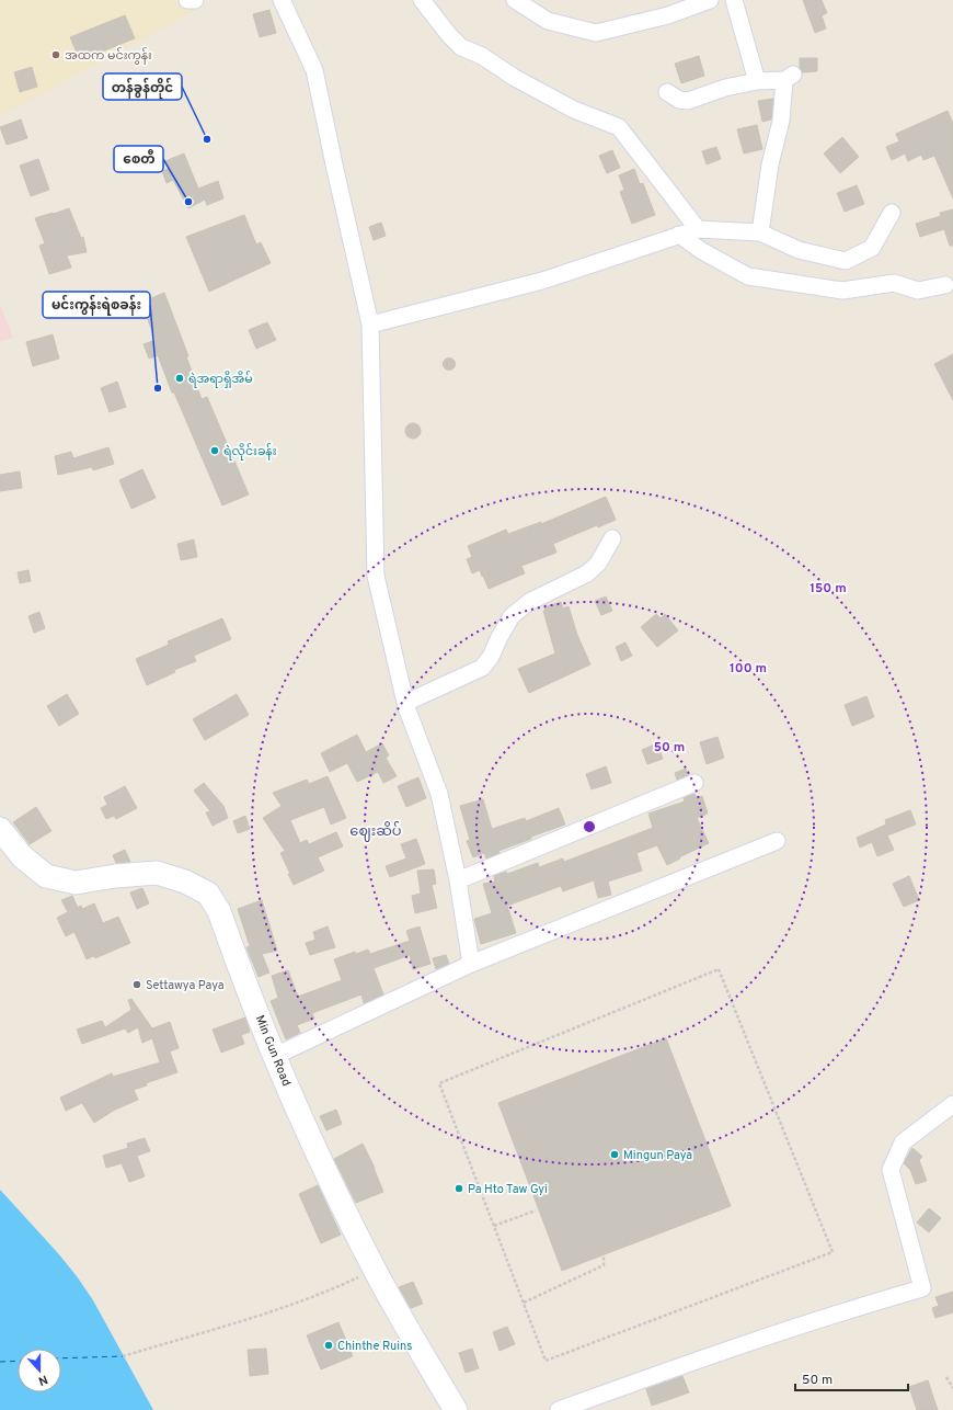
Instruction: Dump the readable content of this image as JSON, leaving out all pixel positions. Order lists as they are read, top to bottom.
{
  "streets": {
    "street": ["Min Gun Road"]
  },
  "districts": ["ဈေးဆိပ်"],
  "places": [
    "အထက မင်းကွန်း",
    "တန်ခွန်တိုင်",
    "စေတီ",
    "ရဲအရာရှိအိမ်",
    "မင်းကွန်းရဲစခန်း",
    "ရဲလိုင်းခန်း",
    "Settawya Paya",
    "Mingun Paya",
    "Pa Hto Taw Gyi",
    "Chinthe Ruins"
  ],
  "scale_bar": "50 m",
  "north": "bottom",
  "rings": ["150 m", "100 m", "50 m"]
}
